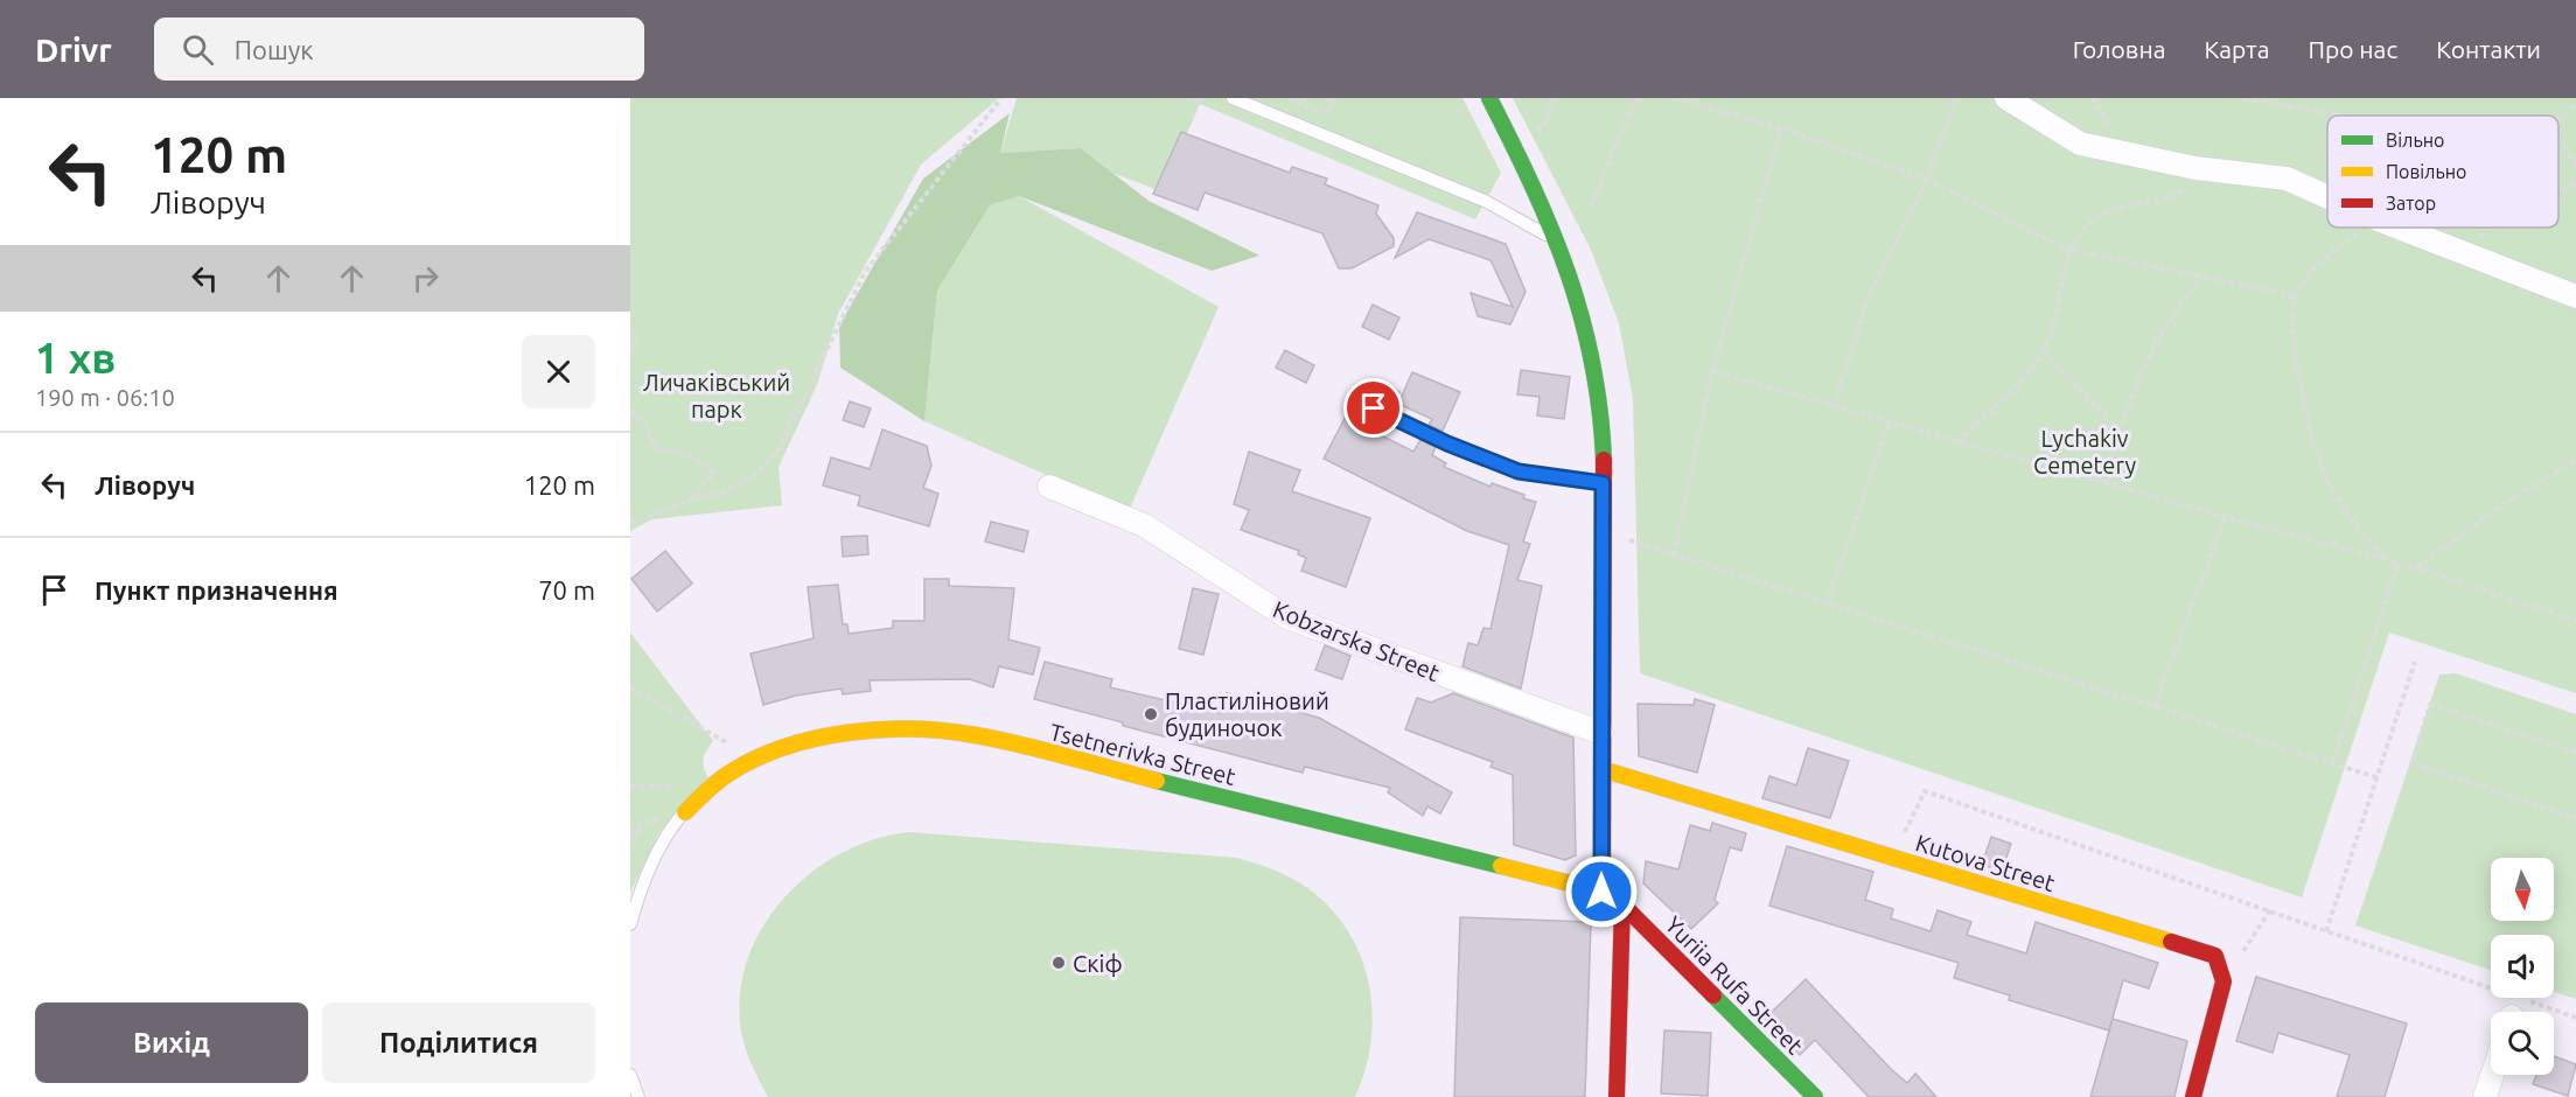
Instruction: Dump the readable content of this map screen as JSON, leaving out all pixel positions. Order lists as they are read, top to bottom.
{
  "streets": {
    "street": [
      "Kobzarska Street",
      "Tsetnerivka Street",
      "Kutova Street",
      "Yuriia Rufa Street"
    ]
  },
  "crossings": [
    ["Tsetnerivka Street", "Yuriia Rufa Street"]
  ],
  "parks": ["Личаківський парк", "Lychakiv Cemetery"],
  "places": ["Пластиліновий будиночок", "Скіф"],
  "legend": ["Вільно", "Повільно", "Затор"],
  "north": "bottom",
  "page": {
    "header": "Drivr",
    "search": "Пошук",
    "nav": [
      "Головна",
      "Карта",
      "Про нас",
      "Контакти"
    ],
    "turn": ["120 m", "Ліворуч"],
    "heading": ["1 хв", "190 m · 06:10"],
    "list": [
      {
        "name": "Ліворуч",
        "value": "120 m"
      },
      {
        "name": "Пункт призначення",
        "value": "70 m"
      }
    ],
    "buttons": ["Вихід", "Поділитися"]
  }
}
